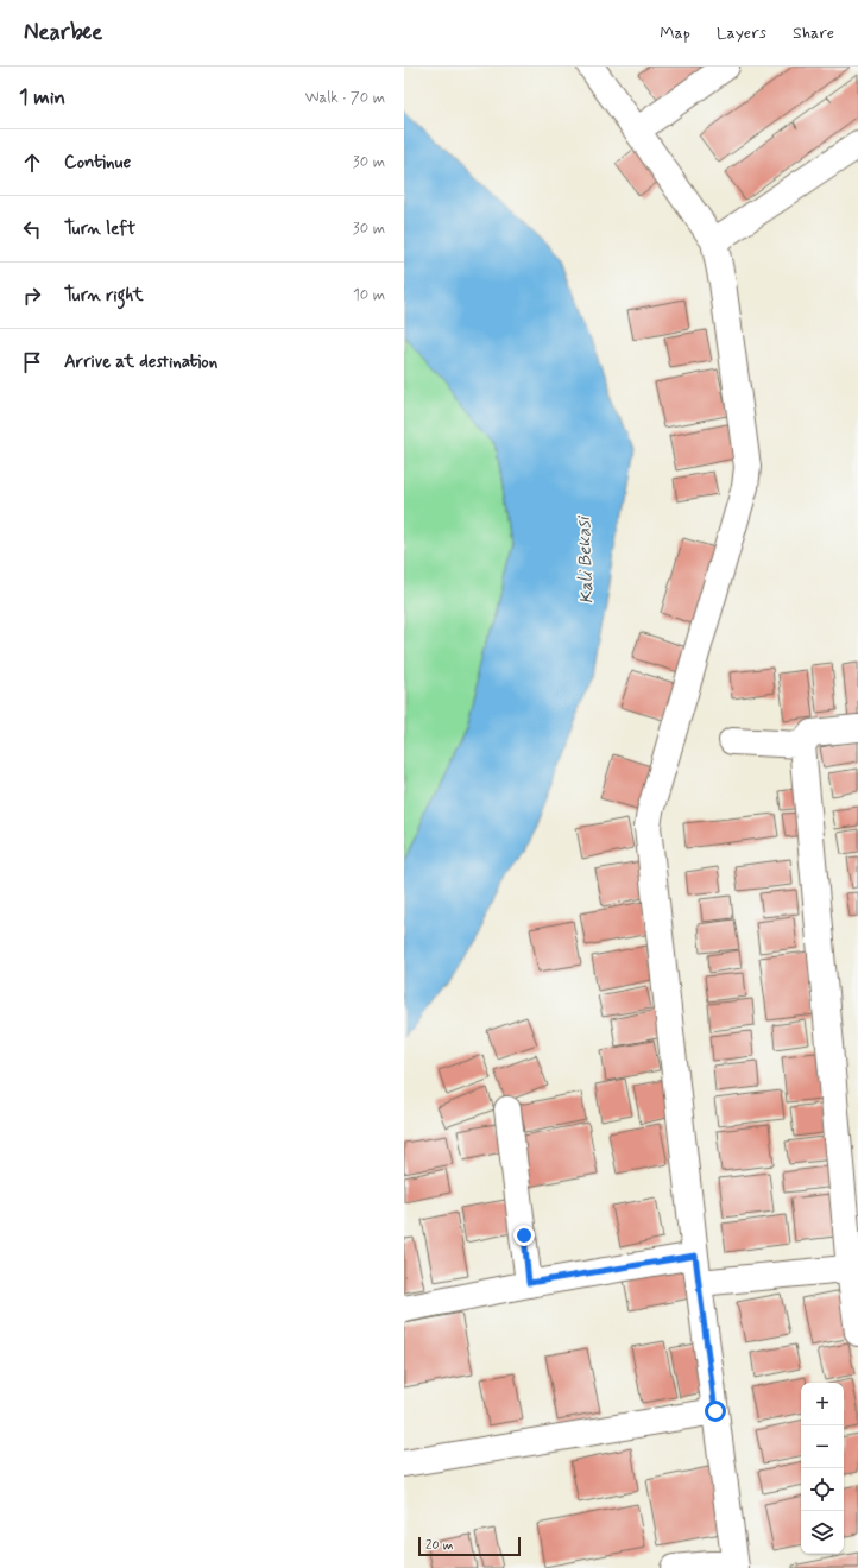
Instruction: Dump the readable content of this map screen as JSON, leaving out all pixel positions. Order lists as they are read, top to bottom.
{
  "water": ["Kali Bekasi"],
  "scale_bar": "20 m",
  "page": {
    "header": "Nearbee",
    "nav": ["Map", "Layers", "Share"],
    "heading": ["1 min", "Walk · 70 m"],
    "list": [
      ["Continue", "30 m"],
      ["Turn left", "30 m"],
      ["Turn right", "10 m"],
      "Arrive at destination"
    ],
    "map_buttons": ["+", "−"],
    "scale": "20 m"
  }
}
